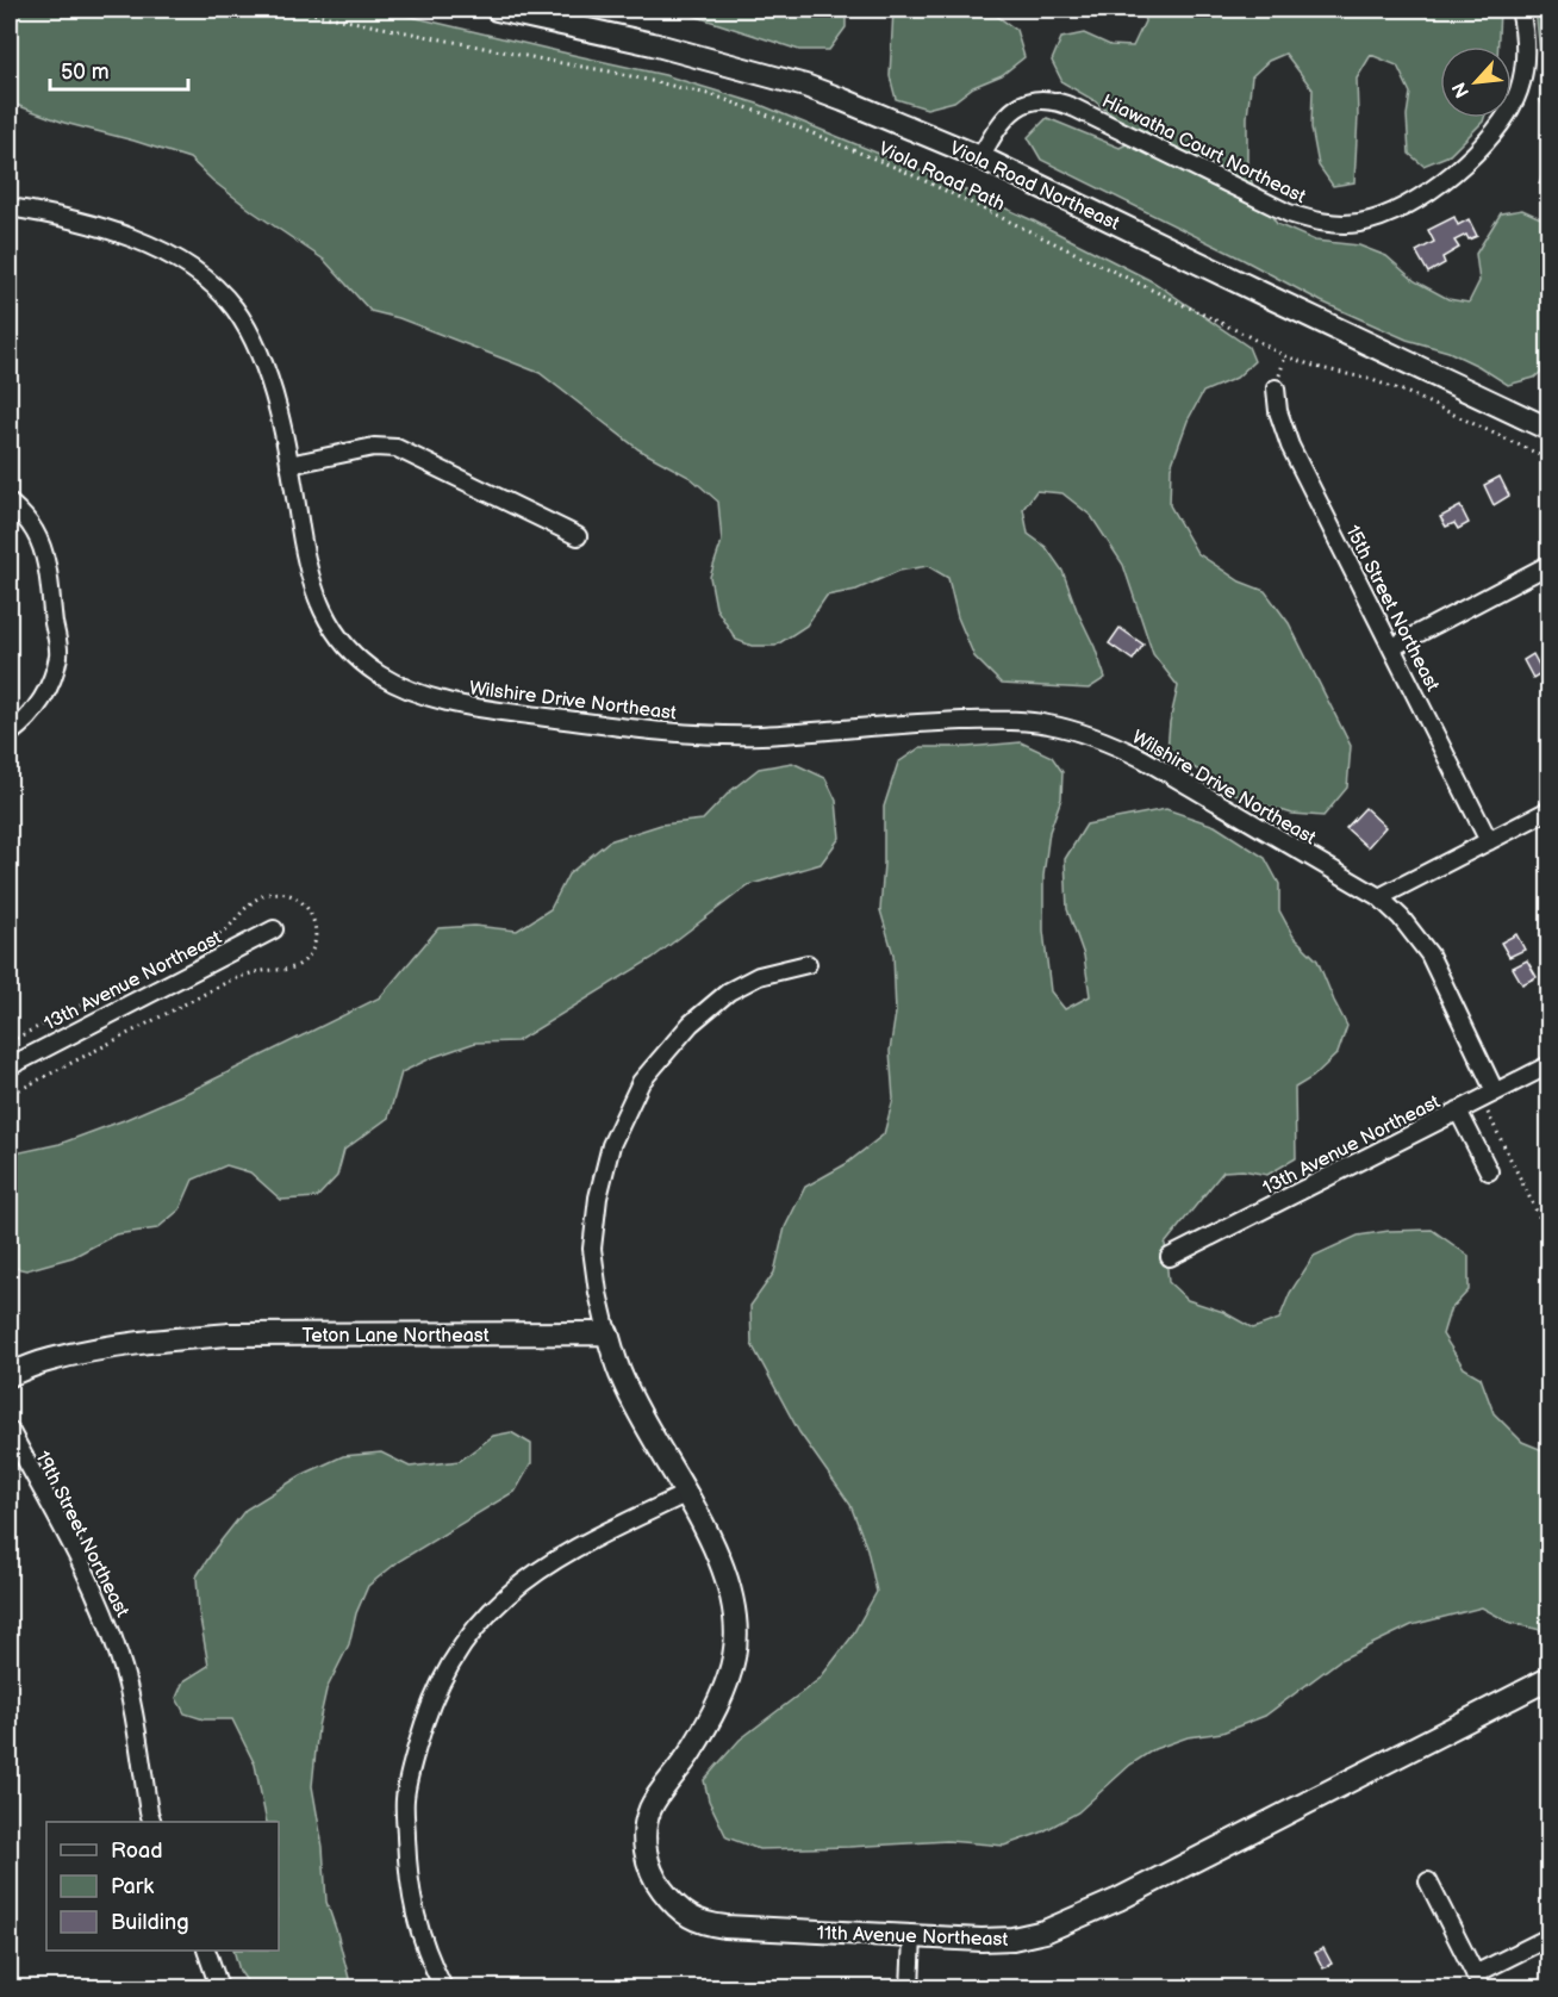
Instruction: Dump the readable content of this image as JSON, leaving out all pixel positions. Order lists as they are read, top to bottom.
{
  "streets": {
    "street": [
      "Hiawatha Court Northeast",
      "Viola Road Northeast",
      "15th Street Northeast",
      "Wilshire Drive Northeast",
      "13th Avenue Northeast",
      "Teton Lane Northeast",
      "19th Street Northeast",
      "11th Avenue Northeast"
    ],
    "path": ["Viola Road Path"]
  },
  "crossings": [
    ["Hiawatha Court Northeast", "Viola Road Northeast"]
  ],
  "legend": ["Road", "Park", "Building"],
  "scale_bar": "50 m",
  "north": "bottom left"
}
